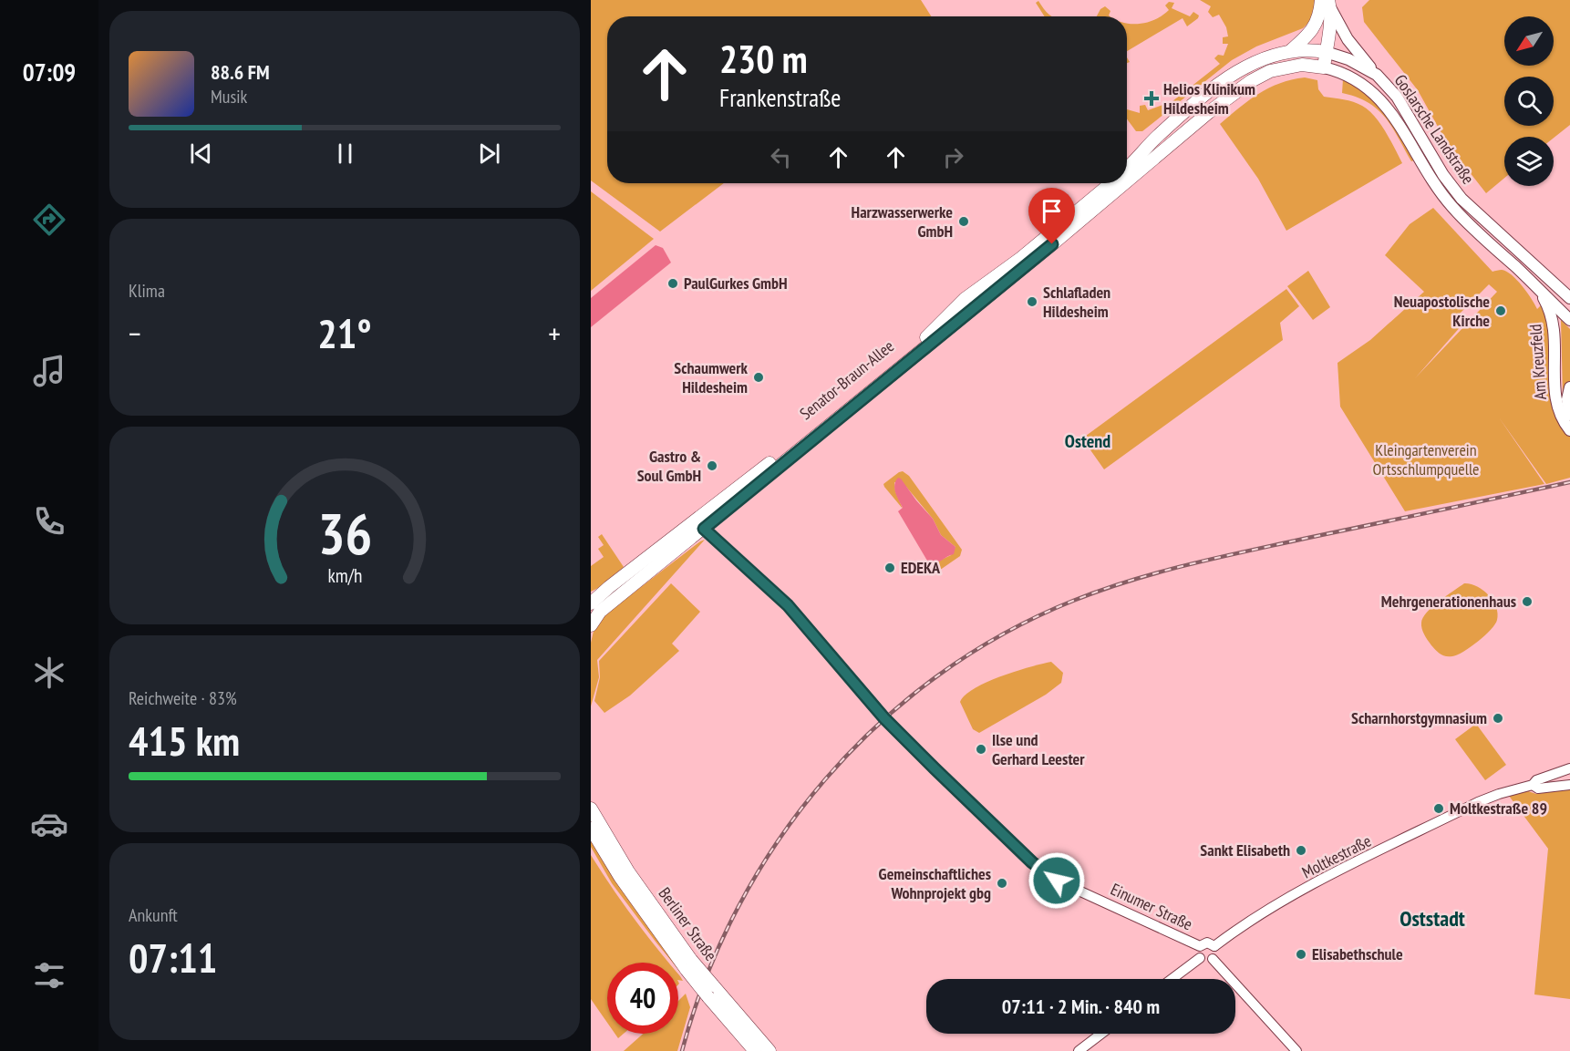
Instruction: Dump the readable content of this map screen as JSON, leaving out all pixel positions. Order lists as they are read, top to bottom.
{
  "streets": {
    "main road": [
      "Goslarsche Landstraße",
      "Am Kreuzfeld",
      "Senator-Braun-Allee",
      "Berliner Straße"
    ],
    "street": ["Moltkestraße", "Einumer Straße"]
  },
  "crossings": [
    ["Goslarsche Landstraße", "Senator-Braun-Allee"],
    ["Senator-Braun-Allee", "Einumer Straße"],
    ["Moltkestraße", "Einumer Straße"]
  ],
  "districts": ["Ostend", "Oststadt"],
  "parks": ["Kleingartenverein Ortsschlumpquelle"],
  "places": {
    "health": ["Helios Klinikum Hildesheim"],
    "other": [
      "Harzwasserwerke GmbH",
      "PaulGurkes GmbH",
      "Schlafladen Hildesheim",
      "Neuapostolische Kirche",
      "Schaumwerk Hildesheim",
      "Gastro & Soul GmbH",
      "EDEKA",
      "Mehrgenerationenhaus",
      "Scharnhorstgymnasium",
      "Ilse und Gerhard Leester",
      "Moltkestraße 89",
      "Sankt Elisabeth",
      "Gemeinschaftliches Wohnprojekt gbg",
      "Elisabethschule"
    ]
  },
  "north": "bottom left",
  "page": {
    "tabs": "07:09",
    "turn": ["230 m", "Frankenstraße"],
    "song": ["88.6 FM", "Musik"],
    "tile": [
      "Klima",
      ["Reichweite · 83%", "415 km"],
      ["Ankunft", "07:11"]
    ],
    "heat": ["−", "21°", "+"],
    "limit": "40",
    "trip": "07:11 · 2 Min. · 840 m",
    "gauge": ["36", "km/h"]
  }
}
